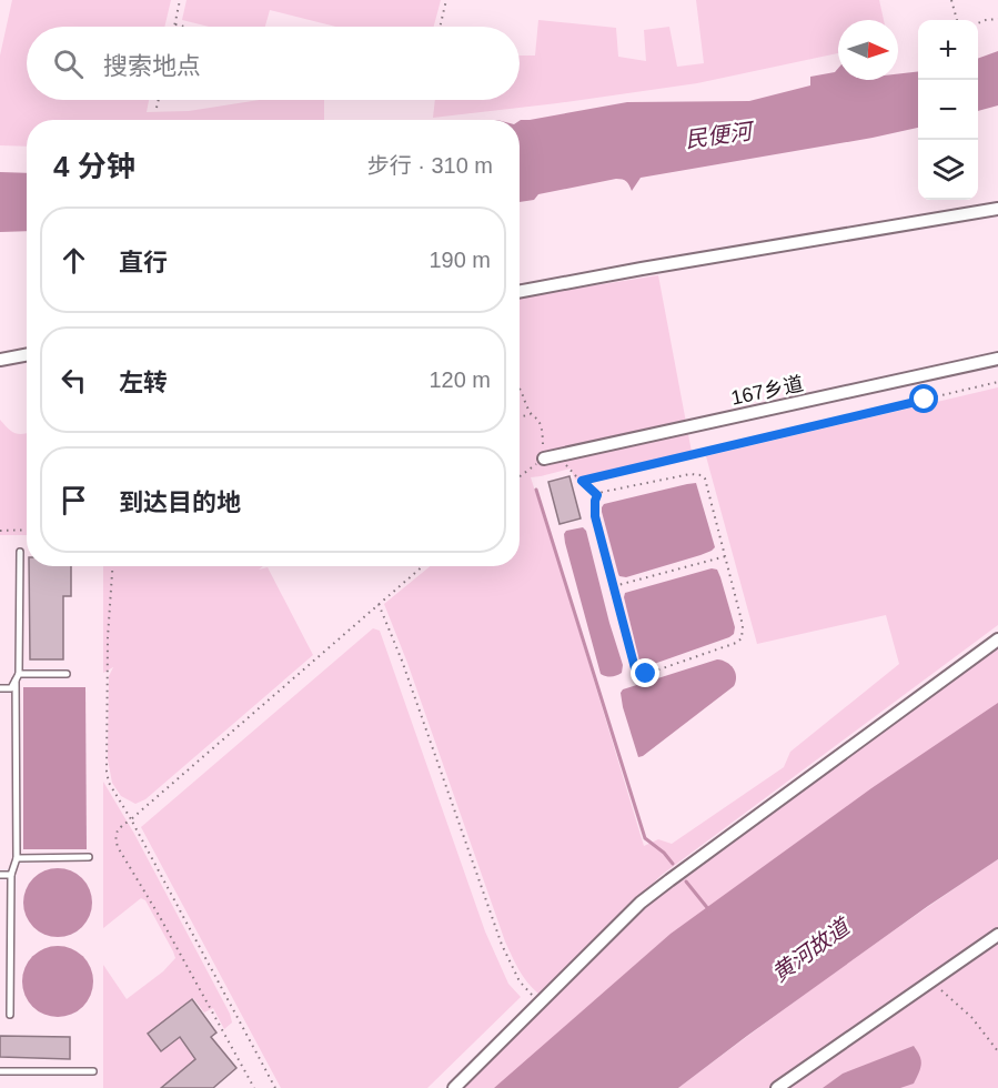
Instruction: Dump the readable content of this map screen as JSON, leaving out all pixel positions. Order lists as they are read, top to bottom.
{
  "streets": {
    "street": ["167乡道"]
  },
  "water": ["民便河", "黄河故道"],
  "north": "right",
  "page": {
    "map_buttons": ["+", "−"],
    "search": "搜索地点",
    "heading": ["4 分钟", "步行 · 310 m"],
    "list": [
      ["直行", "190 m"],
      ["左转", "120 m"],
      "到达目的地"
    ]
  }
}
